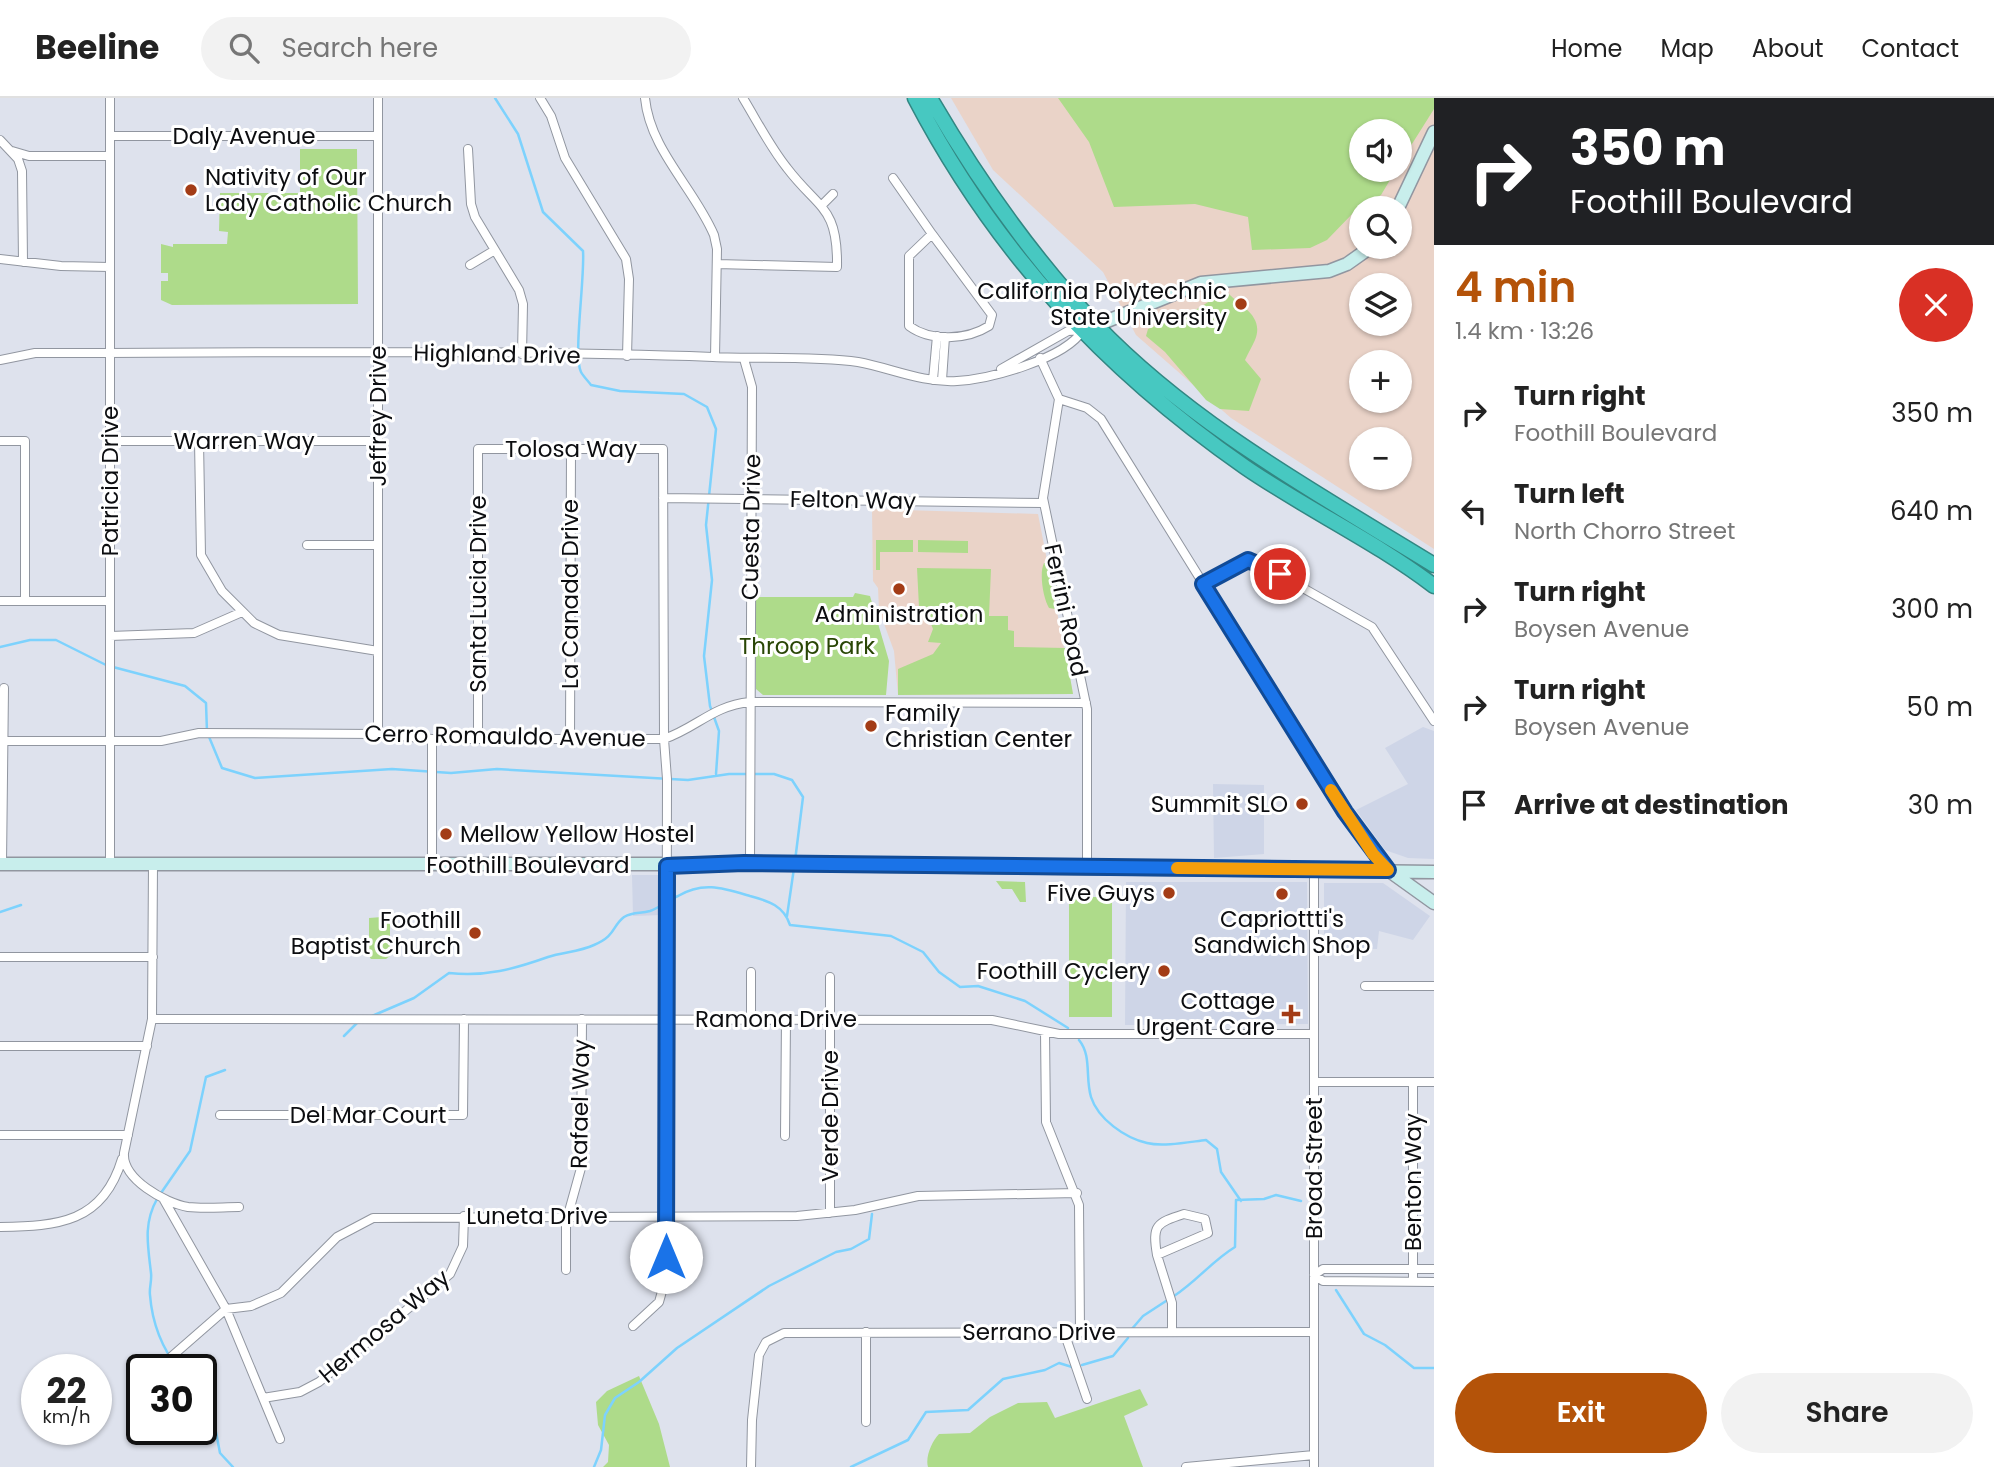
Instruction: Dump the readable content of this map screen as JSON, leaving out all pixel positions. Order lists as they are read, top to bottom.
{
  "streets": {
    "street": [
      "Daly Avenue",
      "Highland Drive",
      "Jeffrey Drive",
      "Warren Way",
      "Tolosa Way",
      "Patricia Drive",
      "Felton Way",
      "Cuesta Drive",
      "Santa Lucia Drive",
      "La Canada Drive",
      "Ferrini Road",
      "Cerro Romauldo Avenue",
      "Foothill Boulevard",
      "Ramona Drive",
      "Rafael Way",
      "Del Mar Court",
      "Verde Drive",
      "Broad Street",
      "Benton Way",
      "Luneta Drive",
      "Hermosa Way",
      "Serrano Drive"
    ]
  },
  "crossings": [
    ["Daly Avenue", "Jeffrey Drive"],
    ["Daly Avenue", "Patricia Drive"],
    ["Highland Drive", "Jeffrey Drive"],
    ["Highland Drive", "Patricia Drive"],
    ["Highland Drive", "Cuesta Drive"],
    ["Jeffrey Drive", "Warren Way"],
    ["Jeffrey Drive", "Cerro Romauldo Avenue"],
    ["Warren Way", "Patricia Drive"],
    ["Tolosa Way", "Felton Way"],
    ["Tolosa Way", "Santa Lucia Drive"],
    ["Tolosa Way", "La Canada Drive"],
    ["Patricia Drive", "Cerro Romauldo Avenue"],
    ["Patricia Drive", "Foothill Boulevard"],
    ["Felton Way", "Cuesta Drive"],
    ["Felton Way", "Ferrini Road"],
    ["Cuesta Drive", "Cerro Romauldo Avenue"],
    ["Cuesta Drive", "Foothill Boulevard"],
    ["Santa Lucia Drive", "Cerro Romauldo Avenue"],
    ["La Canada Drive", "Cerro Romauldo Avenue"],
    ["Ferrini Road", "Cerro Romauldo Avenue"],
    ["Ferrini Road", "Foothill Boulevard"],
    ["Foothill Boulevard", "Broad Street"],
    ["Ramona Drive", "Rafael Way"],
    ["Ramona Drive", "Del Mar Court"],
    ["Ramona Drive", "Verde Drive"],
    ["Ramona Drive", "Broad Street"],
    ["Rafael Way", "Luneta Drive"],
    ["Verde Drive", "Luneta Drive"],
    ["Broad Street", "Serrano Drive"],
    ["Luneta Drive", "Hermosa Way"]
  ],
  "parks": ["Throop Park"],
  "places": {
    "other": [
      "Nativity of Our Lady Catholic Church",
      "California Polytechnic State University",
      "Administration",
      "Family Christian Center",
      "Summit SLO",
      "Mellow Yellow Hostel",
      "Five Guys",
      "Capriottti's Sandwich Shop",
      "Foothill Baptist Church",
      "Foothill Cyclery"
    ],
    "health": ["Cottage Urgent Care"]
  },
  "page": {
    "header": "Beeline",
    "search": "Search here",
    "nav": [
      "Home",
      "Map",
      "About",
      "Contact"
    ],
    "turn": ["350 m", "Foothill Boulevard"],
    "map_buttons": ["+", "−"],
    "heading": ["4 min", "1.4 km · 13:26"],
    "list": [
      {
        "name": "Turn right",
        "note": "Foothill Boulevard",
        "value": "350 m"
      },
      {
        "name": "Turn left",
        "note": "North Chorro Street",
        "value": "640 m"
      },
      {
        "name": "Turn right",
        "note": "Boysen Avenue",
        "value": "300 m"
      },
      {
        "name": "Turn right",
        "note": "Boysen Avenue",
        "value": "50 m"
      },
      {
        "name": "Arrive at destination",
        "value": "30 m"
      }
    ],
    "speed": "22 km/h",
    "limit": "30",
    "buttons": ["Exit", "Share"]
  }
}
